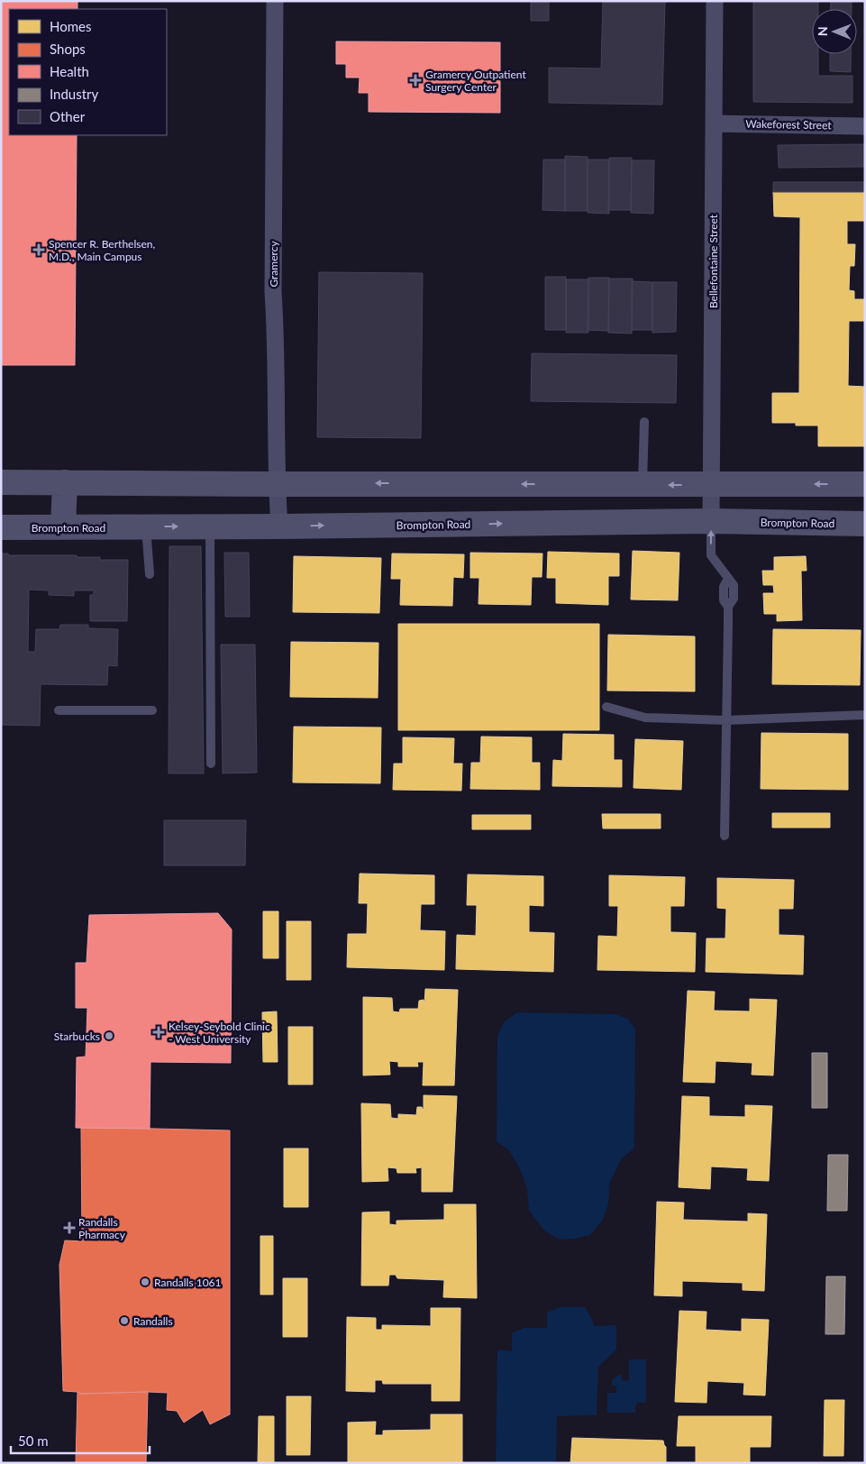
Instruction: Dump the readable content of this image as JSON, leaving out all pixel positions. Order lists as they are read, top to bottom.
{
  "streets": {
    "street": [
      "Wakeforest Street",
      "Bellefontaine Street",
      "Gramercy",
      "Brompton Road"
    ]
  },
  "crossings": [
    ["Wakeforest Street", "Bellefontaine Street"],
    ["Bellefontaine Street", "Brompton Road"],
    ["Gramercy", "Brompton Road"]
  ],
  "places": {
    "health": [
      "Gramercy Outpatient Surgery Center",
      "Spencer R. Berthelsen, M.D., Main Campus",
      "Kelsey-Seybold Clinic - West University",
      "Randalls Pharmacy"
    ],
    "other": ["Starbucks", "Randalls 1061", "Randalls"]
  },
  "legend": [
    "Homes",
    "Shops",
    "Health",
    "Industry",
    "Other"
  ],
  "scale_bar": "50 m",
  "north": "left"
}
